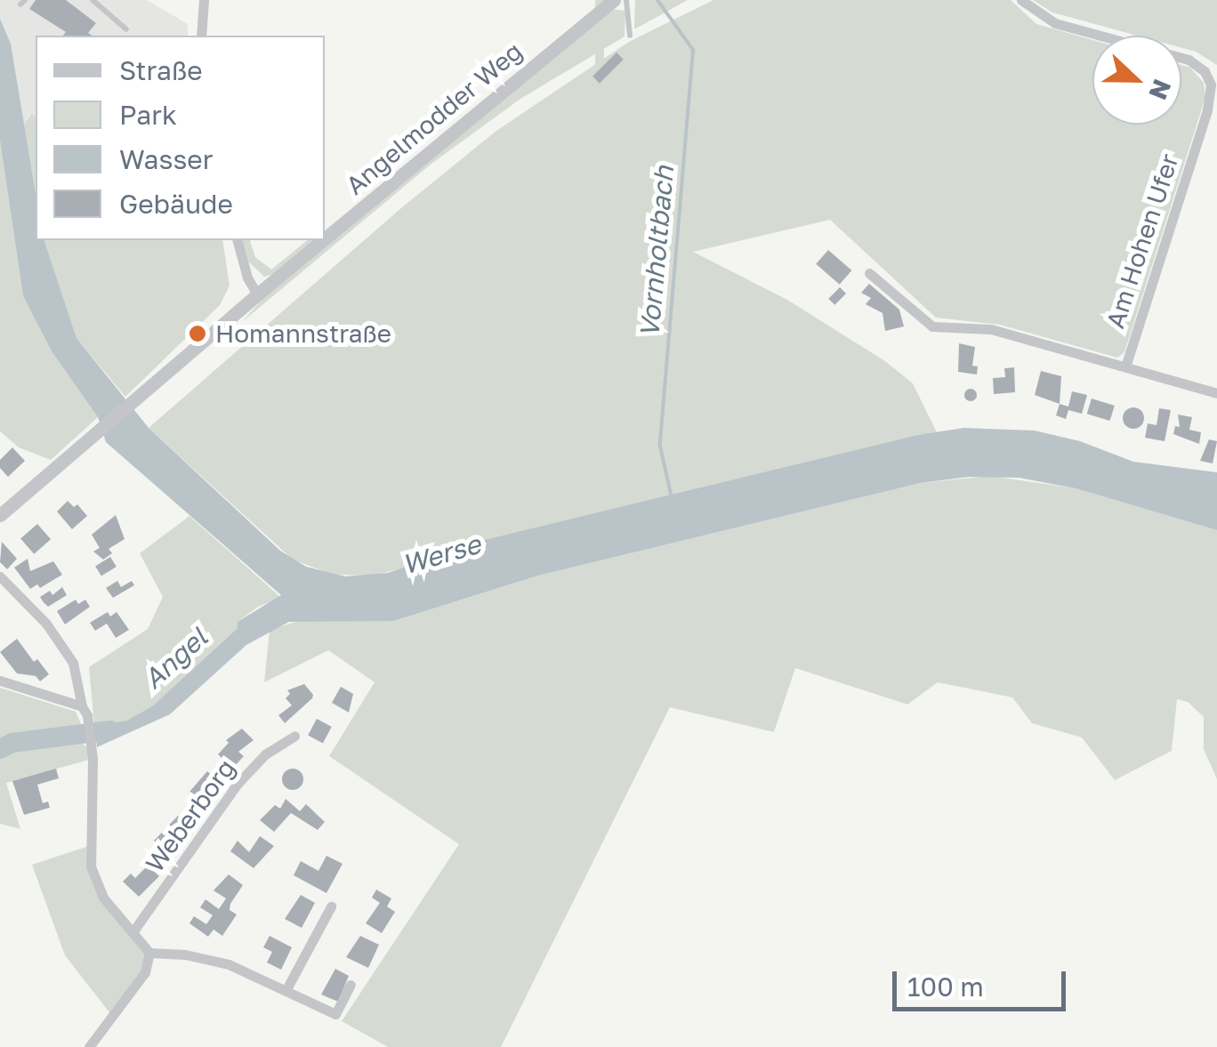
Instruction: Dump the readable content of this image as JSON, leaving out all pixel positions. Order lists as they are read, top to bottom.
{
  "streets": {
    "street": ["Angelmodder Weg", "Am Hohen Ufer", "Weberborg"]
  },
  "water": ["Vornholtbach", "Werse", "Angel"],
  "places": ["Homannstraße"],
  "legend": [
    "Straße",
    "Park",
    "Wasser",
    "Gebäude"
  ],
  "scale_bar": "100 m",
  "north": "right"
}
